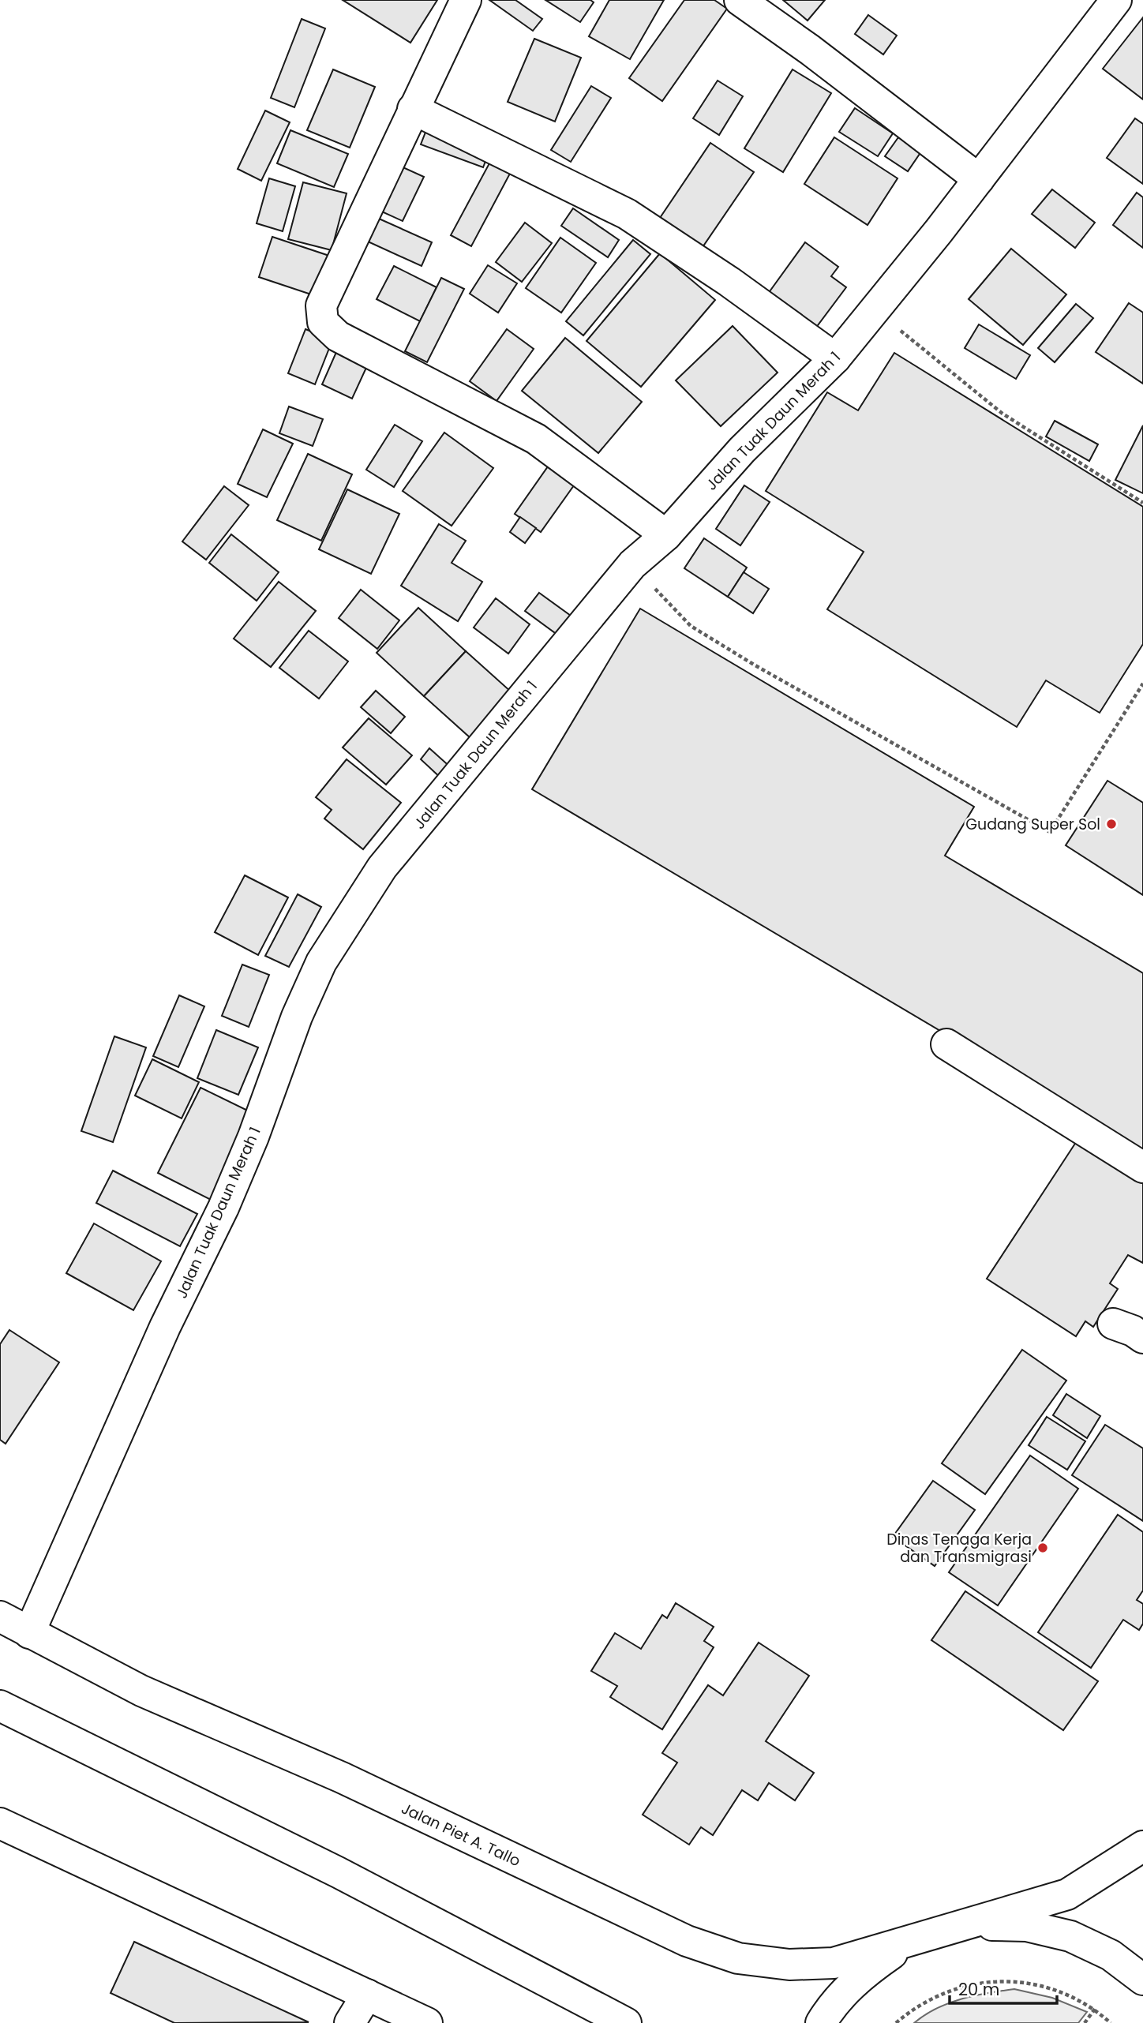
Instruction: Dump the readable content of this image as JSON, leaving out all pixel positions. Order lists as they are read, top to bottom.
{
  "streets": {
    "street": ["Jalan Tuak Daun Merah 1", "Jalan Piet A. Tallo"]
  },
  "crossings": [
    ["Jalan Tuak Daun Merah 1", "Jalan Piet A. Tallo"]
  ],
  "places": ["Gudang Super Sol", "Dinas Tenaga Kerja dan Transmigrasi"],
  "scale_bar": "20 m"
}
